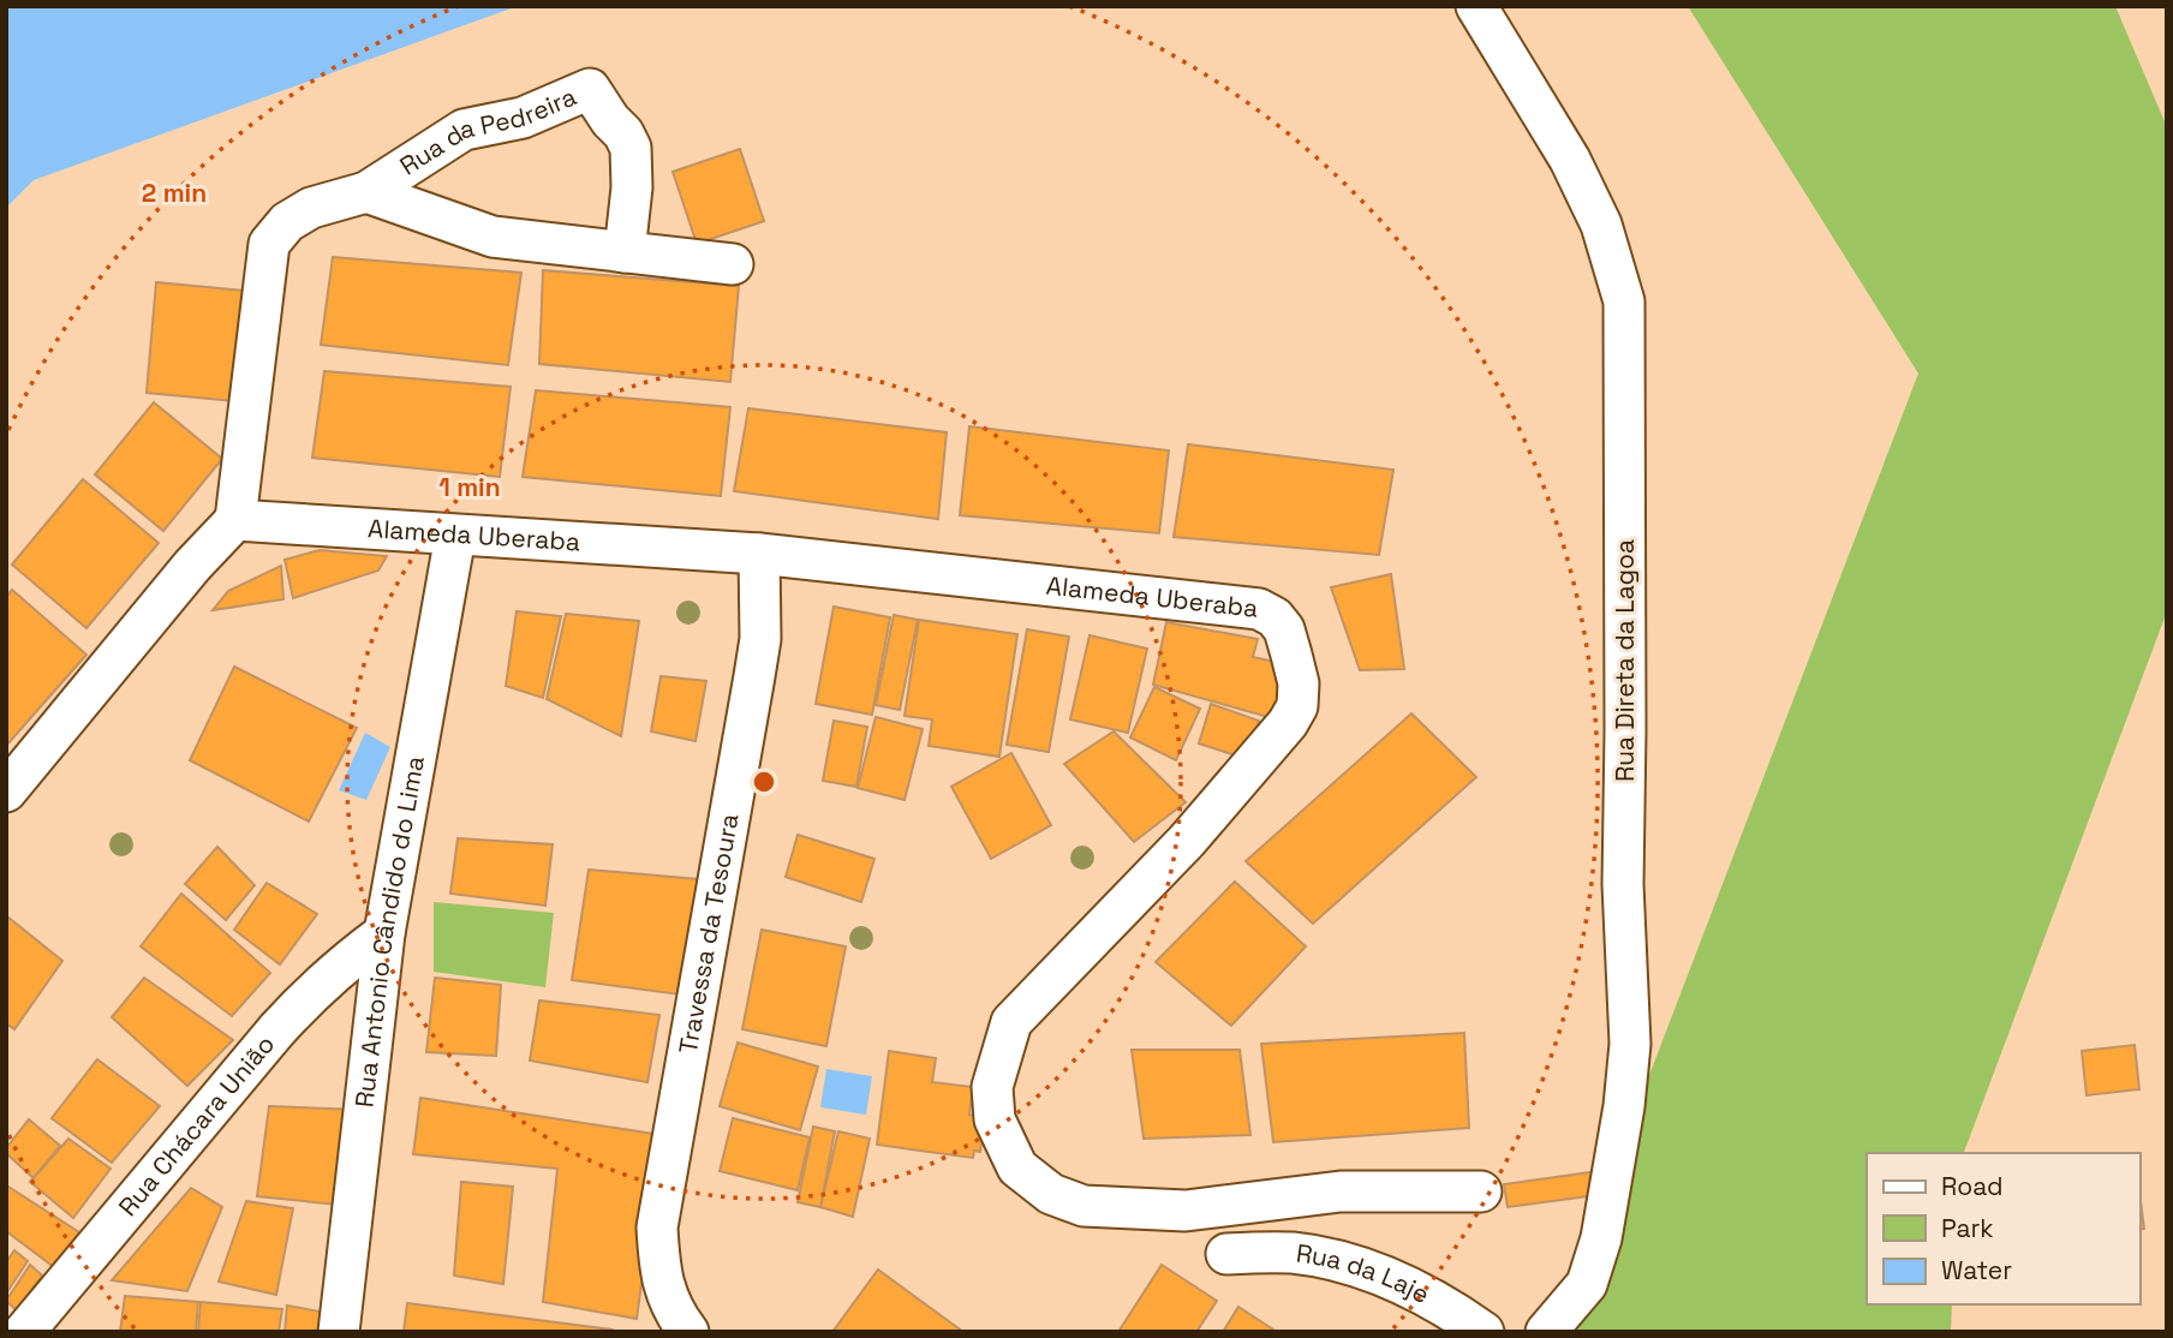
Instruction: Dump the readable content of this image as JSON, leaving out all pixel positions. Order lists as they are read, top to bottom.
{
  "streets": {
    "street": [
      "Rua da Pedreira",
      "Alameda Uberaba",
      "Rua Direta da Lagoa",
      "Rua Antonio Cândido do Lima",
      "Travessa da Tesoura",
      "Rua Chácara União",
      "Rua da Laje"
    ]
  },
  "crossings": [
    ["Rua da Pedreira", "Alameda Uberaba"],
    ["Alameda Uberaba", "Rua Antonio Cândido do Lima"],
    ["Alameda Uberaba", "Travessa da Tesoura"],
    ["Rua Antonio Cândido do Lima", "Rua Chácara União"]
  ],
  "legend": ["Road", "Park", "Water"],
  "rings": ["2 min", "1 min"]
}
